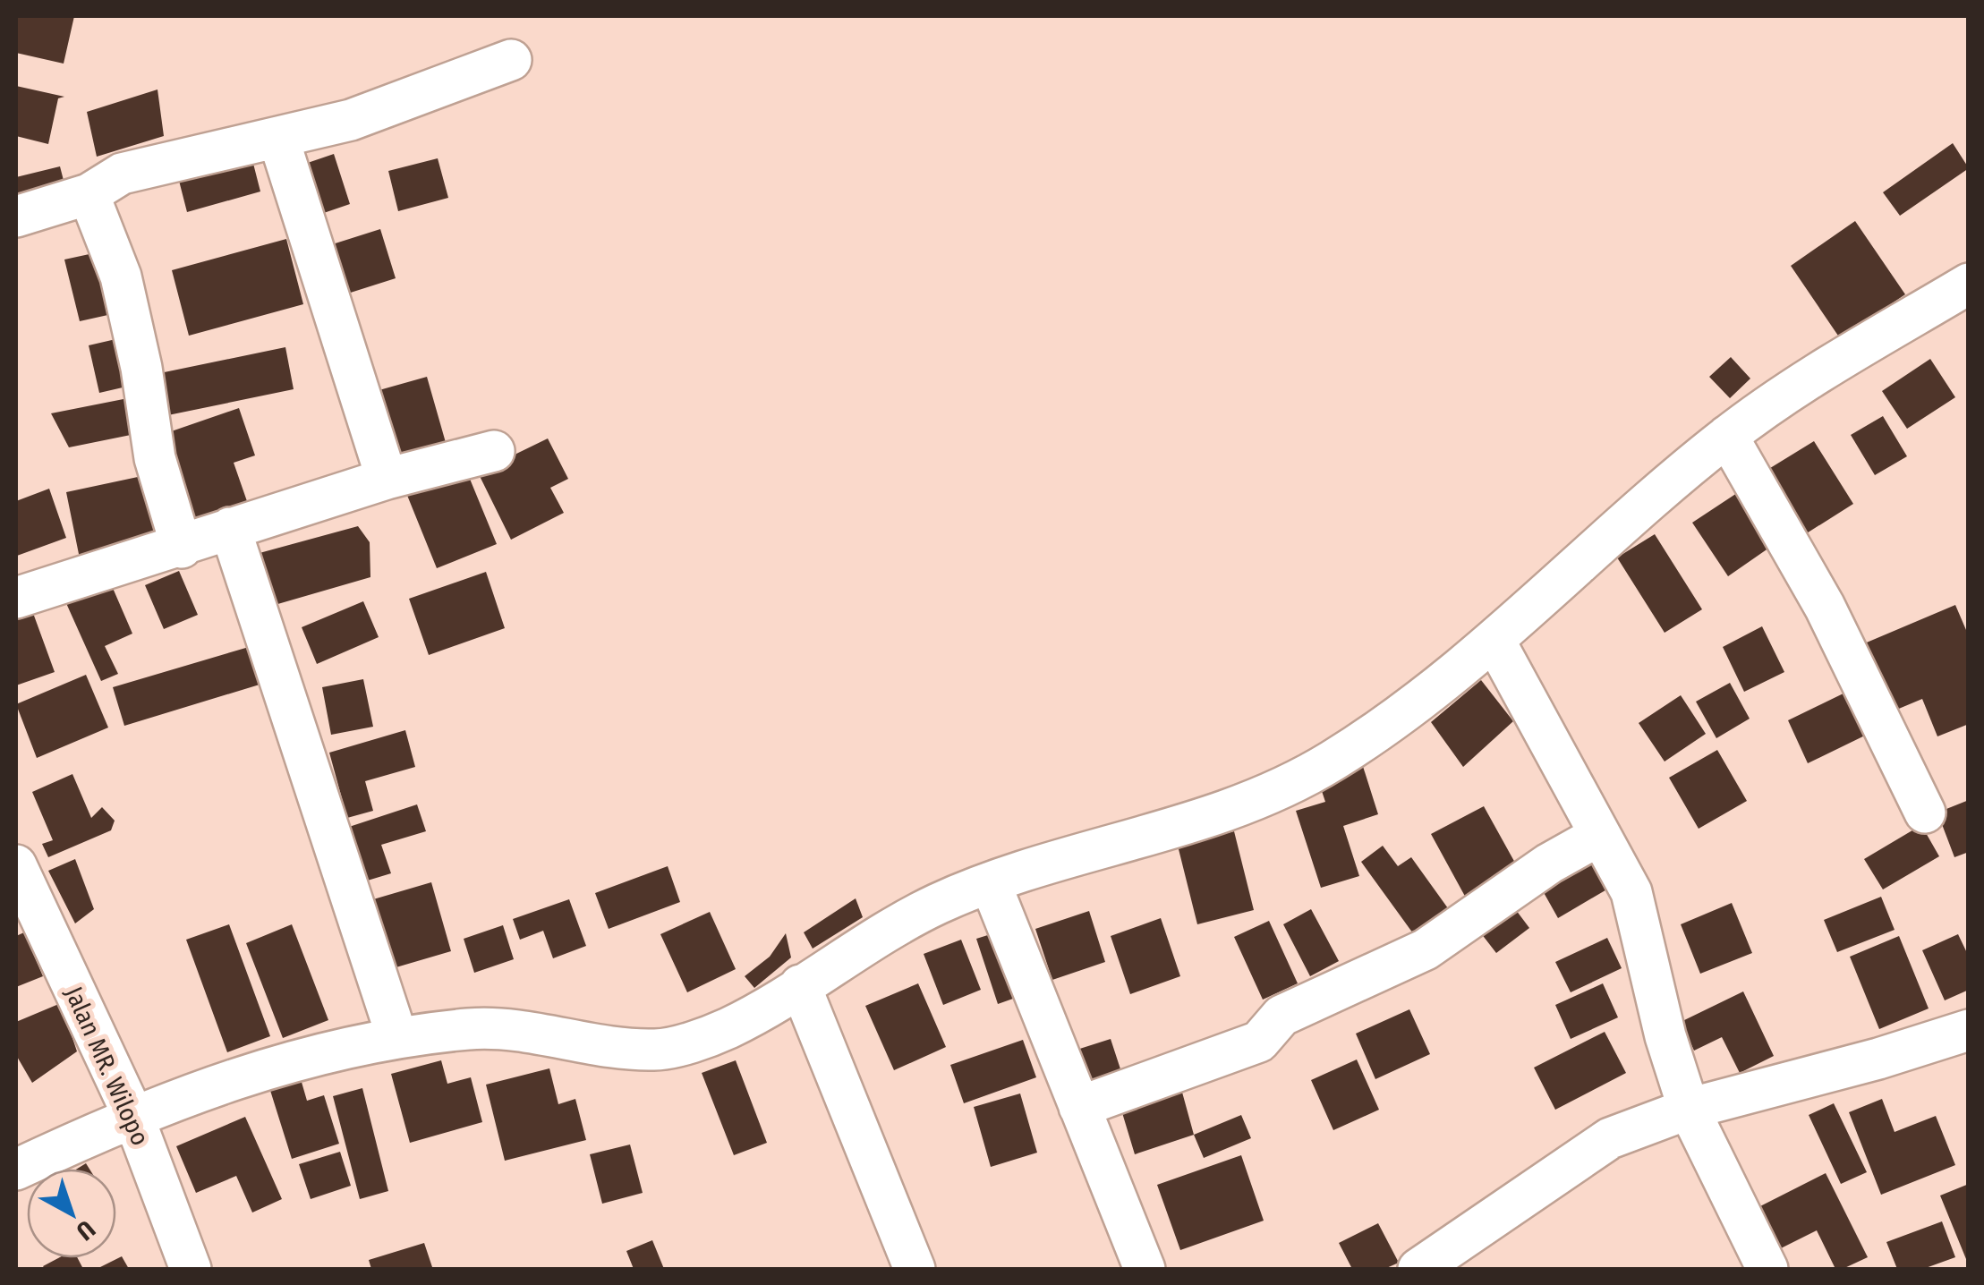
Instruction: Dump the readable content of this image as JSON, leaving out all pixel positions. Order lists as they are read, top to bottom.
{
  "streets": {
    "street": ["Jalan MR. Wilopo"]
  },
  "north": "bottom right"
}
